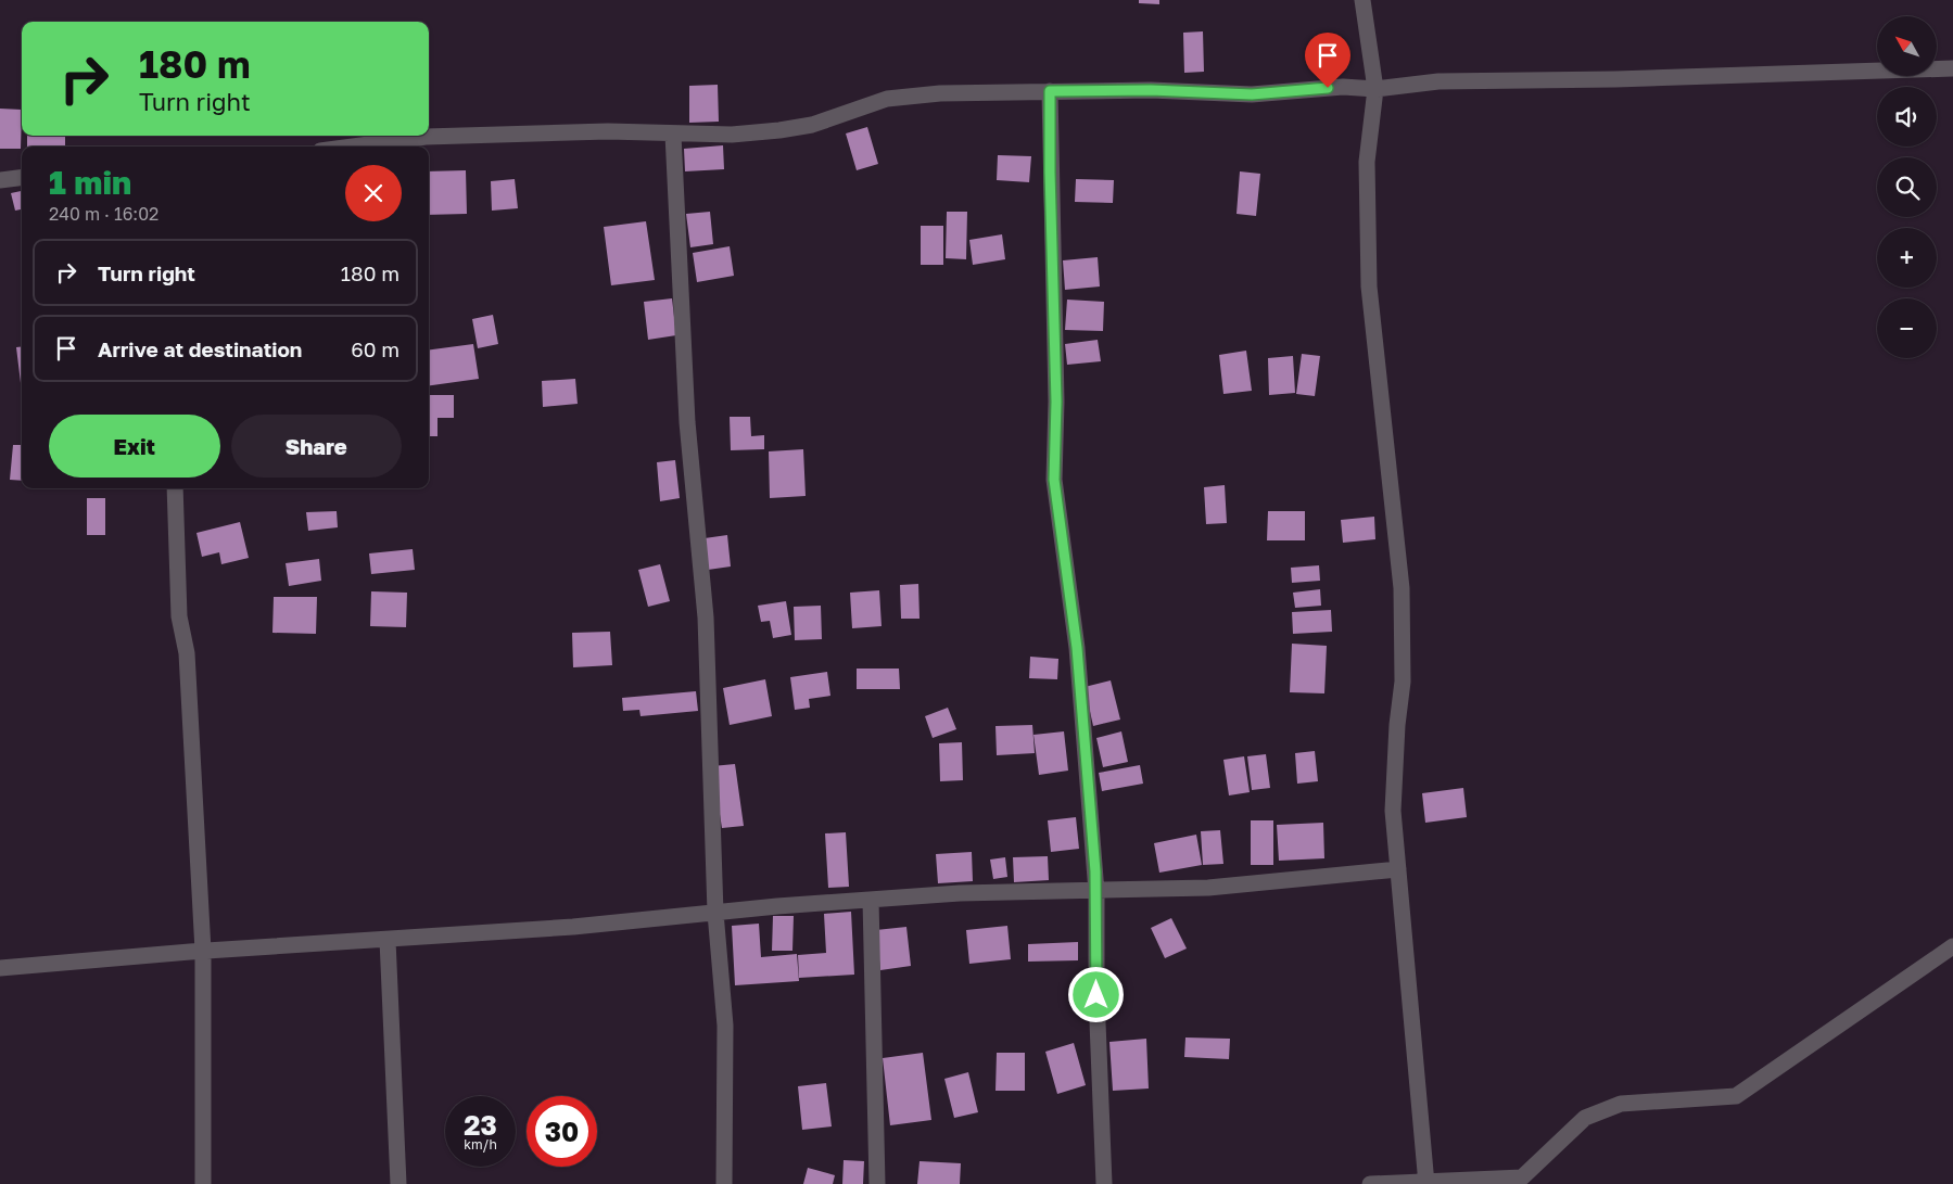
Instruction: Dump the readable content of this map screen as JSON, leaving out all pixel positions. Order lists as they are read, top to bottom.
{
  "north": "top left",
  "page": {
    "map_buttons": ["+", "−"],
    "turn": ["180 m", "Turn right"],
    "heading": ["1 min", "240 m · 16:02"],
    "list": [
      {
        "name": "Turn right",
        "value": "180 m"
      },
      {
        "name": "Arrive at destination",
        "value": "60 m"
      }
    ],
    "buttons": ["Exit", "Share"],
    "speed": "23 km/h",
    "limit": "30"
  }
}
